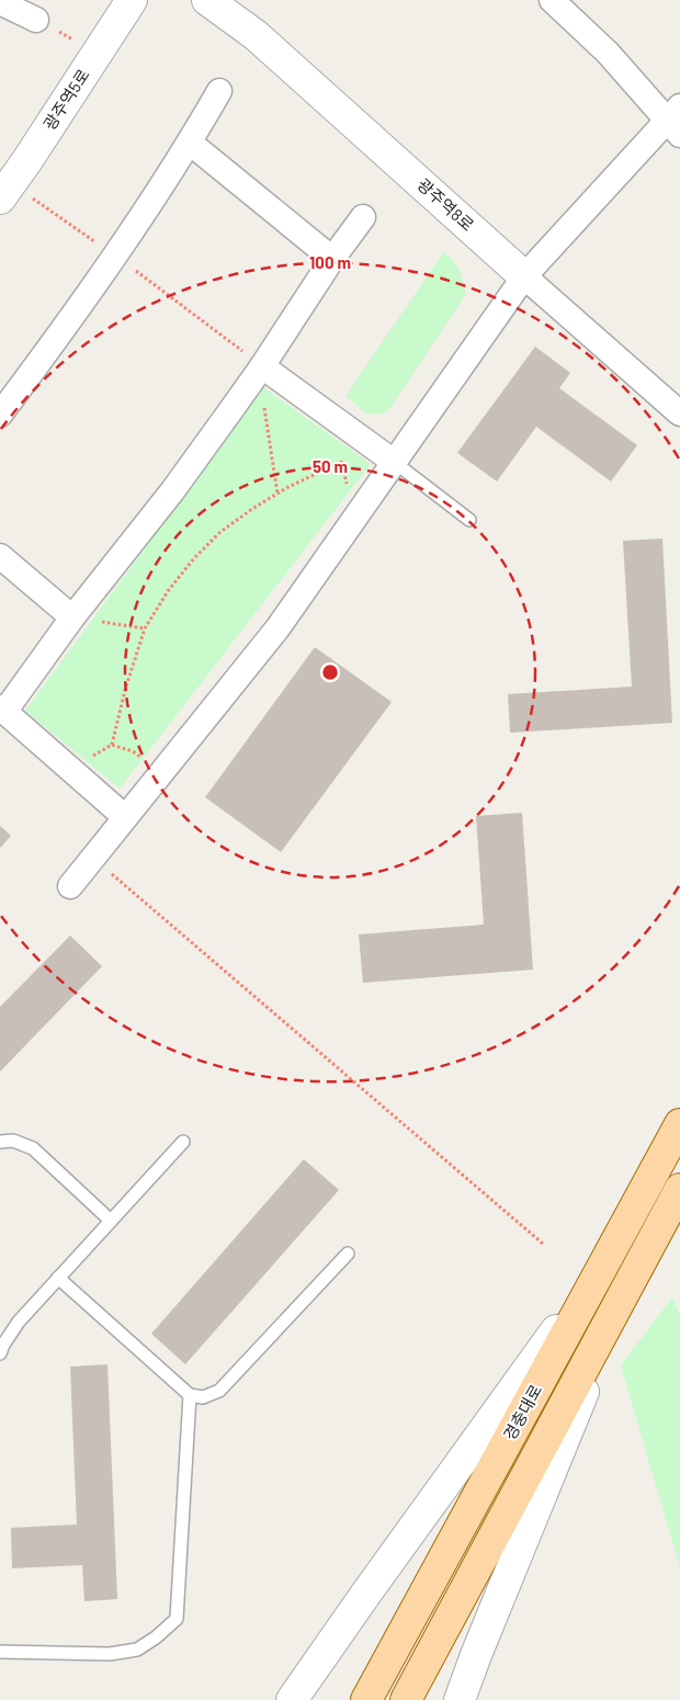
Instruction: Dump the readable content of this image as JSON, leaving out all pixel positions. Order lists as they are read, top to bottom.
{
  "streets": {
    "main road": ["경충대로"],
    "street": ["광주역5로", "광주역8로"]
  },
  "rings": ["100 m", "50 m"]
}
